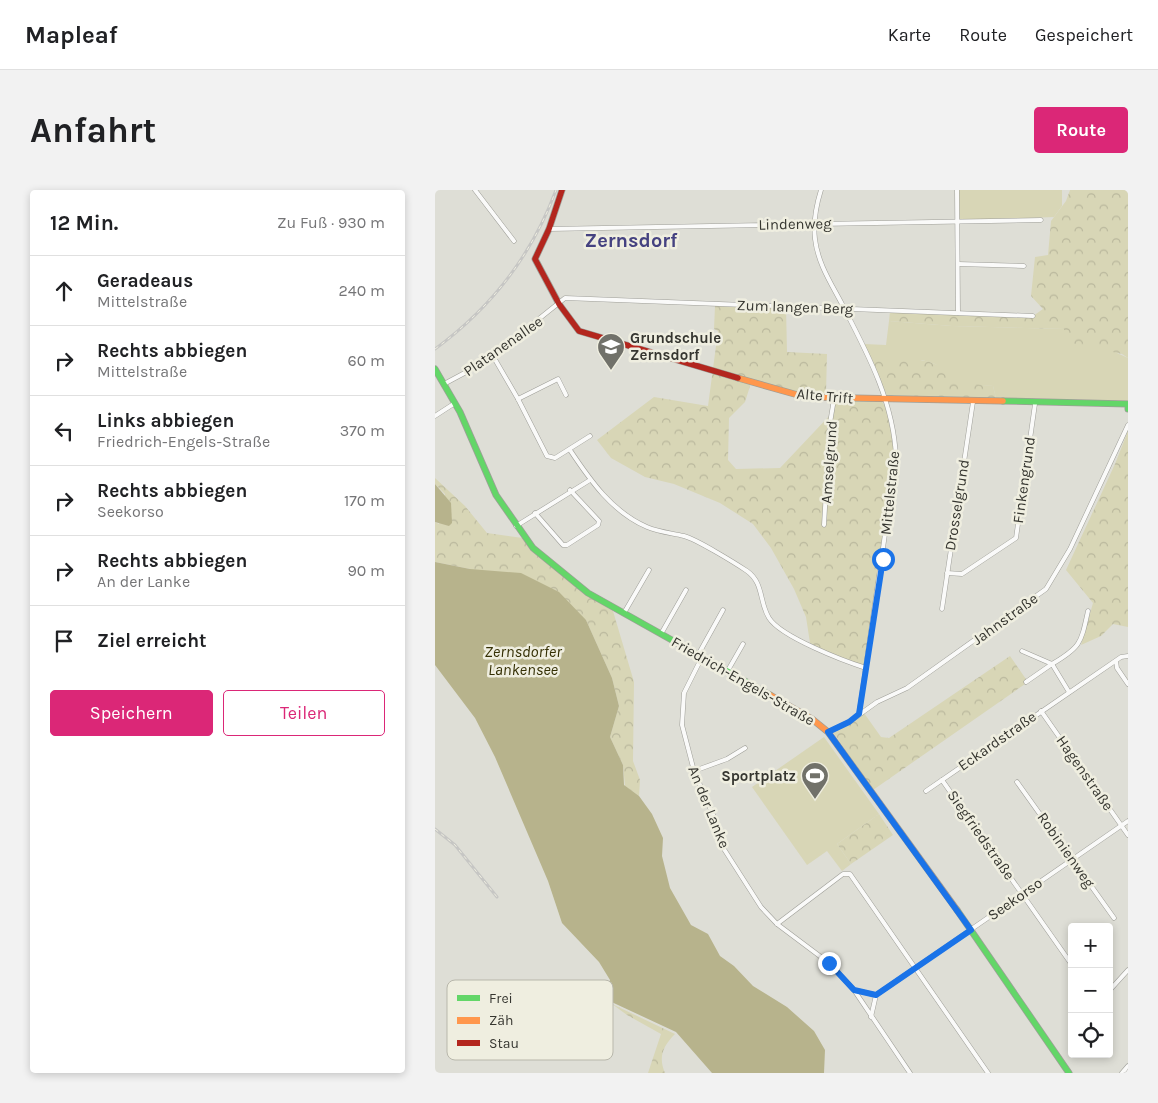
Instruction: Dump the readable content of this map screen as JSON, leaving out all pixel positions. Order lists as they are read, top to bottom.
{
  "streets": {
    "street": [
      "Lindenweg",
      "Zum langen Berg",
      "Platanenallee",
      "Alte Trift",
      "Amselgrund",
      "Finkengrund",
      "Mittelstraße",
      "Drosselgrund",
      "Jahnstraße",
      "Friedrich-Engels-Straße",
      "Eckardstraße",
      "Hagenstraße",
      "An der Lanke",
      "Siegfriedstraße",
      "Robinienweg",
      "Seekorso"
    ]
  },
  "crossings": [
    ["Lindenweg", "Alte Trift"],
    ["Lindenweg", "Mittelstraße"],
    ["Zum langen Berg", "Platanenallee"],
    ["Zum langen Berg", "Alte Trift"],
    ["Zum langen Berg", "Mittelstraße"],
    ["Platanenallee", "Alte Trift"],
    ["Platanenallee", "Friedrich-Engels-Straße"],
    ["Alte Trift", "Amselgrund"],
    ["Alte Trift", "Finkengrund"],
    ["Alte Trift", "Mittelstraße"],
    ["Alte Trift", "Drosselgrund"],
    ["Finkengrund", "Drosselgrund"],
    ["Mittelstraße", "Jahnstraße"],
    ["Friedrich-Engels-Straße", "An der Lanke"],
    ["Friedrich-Engels-Straße", "Seekorso"],
    ["Eckardstraße", "Hagenstraße"],
    ["Eckardstraße", "Siegfriedstraße"],
    ["Hagenstraße", "Seekorso"],
    ["Siegfriedstraße", "Seekorso"],
    ["Robinienweg", "Seekorso"]
  ],
  "districts": ["Zernsdorf"],
  "water": ["Zernsdorfer Lankensee"],
  "places": {
    "school or university": ["Grundschule Zernsdorf"],
    "sports": ["Sportplatz"]
  },
  "legend": ["Frei", "Zäh", "Stau"],
  "page": {
    "header": "Mapleaf",
    "nav": ["Karte", "Route", "Gespeichert"],
    "buttons": [
      "Route",
      ["Speichern", "Teilen"]
    ],
    "title": "Anfahrt",
    "heading": ["12 Min.", "Zu Fuß · 930 m"],
    "list": [
      ["Geradeaus", "Mittelstraße", "240 m"],
      ["Rechts abbiegen", "Mittelstraße", "60 m"],
      ["Links abbiegen", "Friedrich-Engels-Straße", "370 m"],
      ["Rechts abbiegen", "Seekorso", "170 m"],
      ["Rechts abbiegen", "An der Lanke", "90 m"],
      "Ziel erreicht"
    ],
    "map_buttons": ["+", "−"]
  }
}
